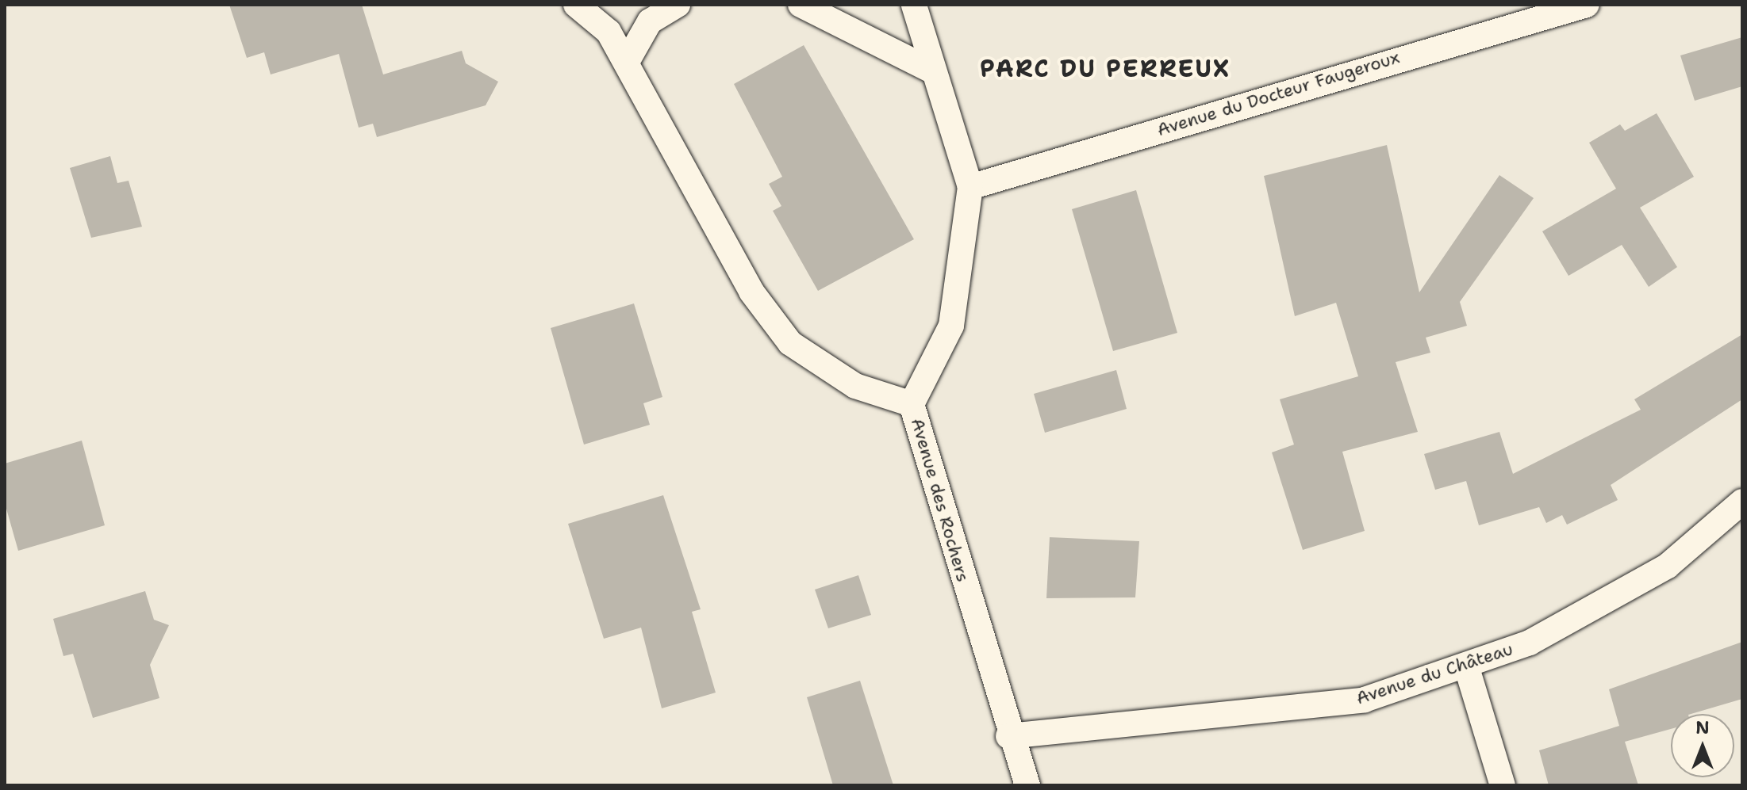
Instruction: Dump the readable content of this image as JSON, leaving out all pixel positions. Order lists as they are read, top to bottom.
{
  "streets": {
    "lane": ["Avenue du Docteur Faugeroux", "Avenue des Rochers", "Avenue du Château"]
  },
  "crossings": [
    ["Avenue des Rochers", "Avenue du Château"]
  ],
  "districts": ["PARC DU PERREUX"],
  "north": "top"
}
